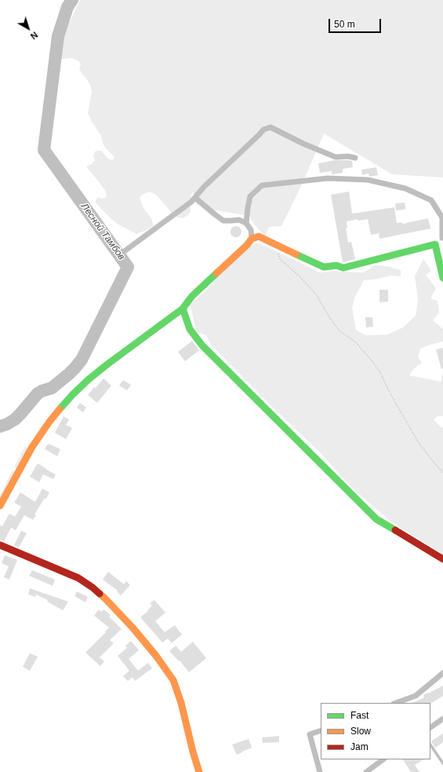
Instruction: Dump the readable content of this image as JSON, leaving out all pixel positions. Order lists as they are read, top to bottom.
{
  "water": ["Лесной Тамбов"],
  "legend": ["Fast", "Slow", "Jam"],
  "scale_bar": "50 m",
  "north": "bottom right"
}
